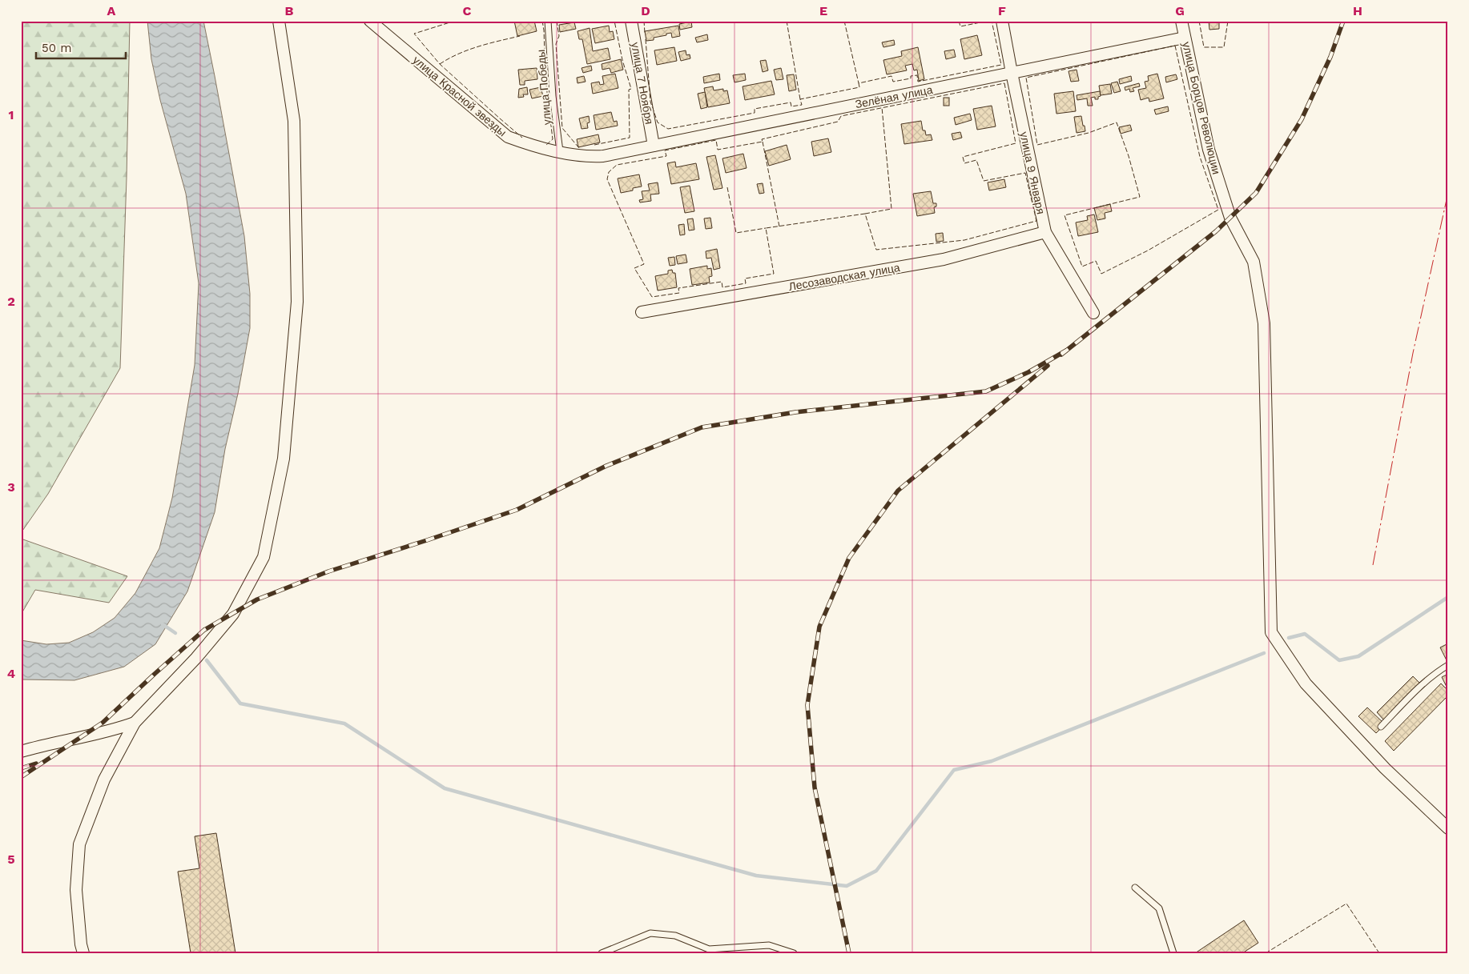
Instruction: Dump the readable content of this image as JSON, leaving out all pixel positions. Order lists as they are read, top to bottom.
{
  "streets": {
    "street": [
      "улица 7 Ноября",
      "улица Красной звезды",
      "Зелёная улица",
      "улица Борцов Революции",
      "улица 9 Января",
      "Лесозаводская улица"
    ],
    "lane": ["улица Победы"]
  },
  "crossings": [
    ["улица 7 Ноября", "Зелёная улица"],
    ["улица Победы", "улица Красной звезды"],
    ["улица Красной звезды", "Зелёная улица"],
    ["Зелёная улица", "улица Борцов Революции"],
    ["Зелёная улица", "улица 9 Января"],
    ["улица 9 Января", "Лесозаводская улица"]
  ],
  "scale_bar": "50 m",
  "grid": {
    "columns": [
      "A",
      "B",
      "C",
      "D",
      "E",
      "F",
      "G",
      "H"
    ],
    "rows": [
      "1",
      "2",
      "3",
      "4",
      "5"
    ]
  }
}
